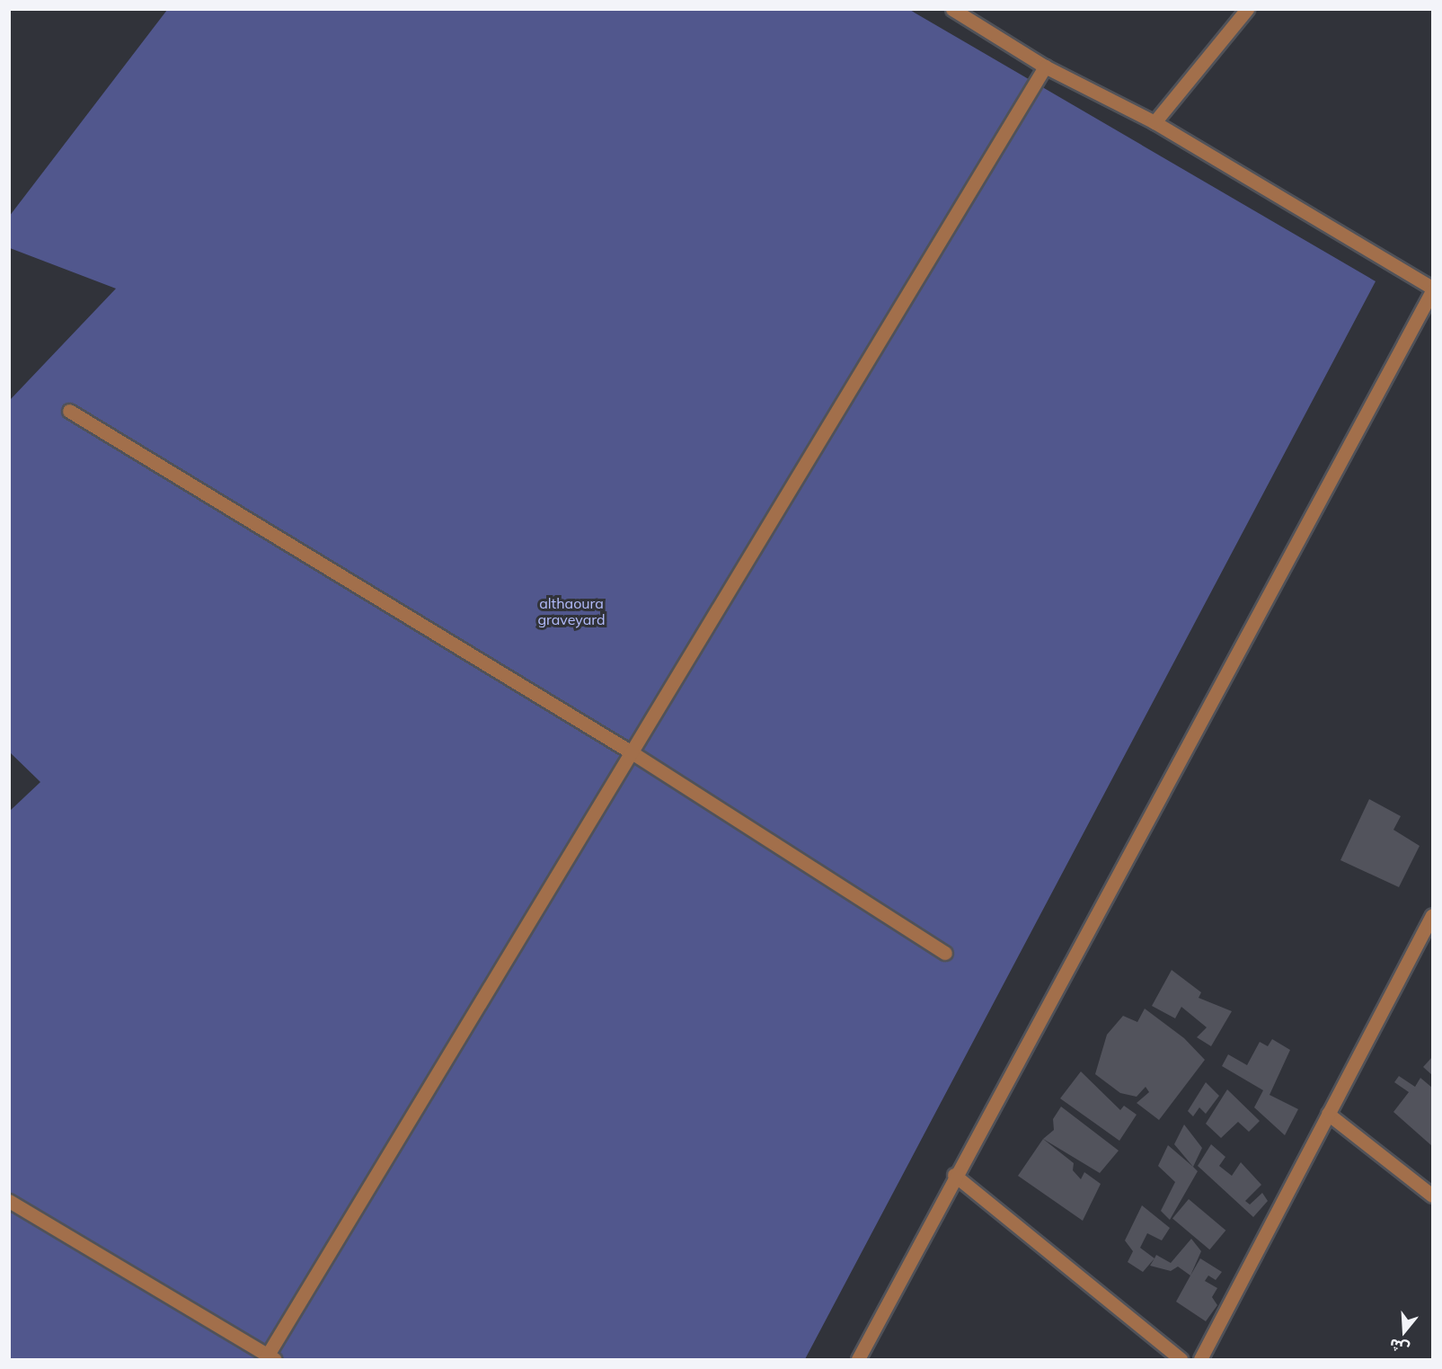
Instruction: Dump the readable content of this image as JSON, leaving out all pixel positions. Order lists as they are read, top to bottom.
{
  "parks": ["althaoura graveyard"],
  "north": "bottom"
}
